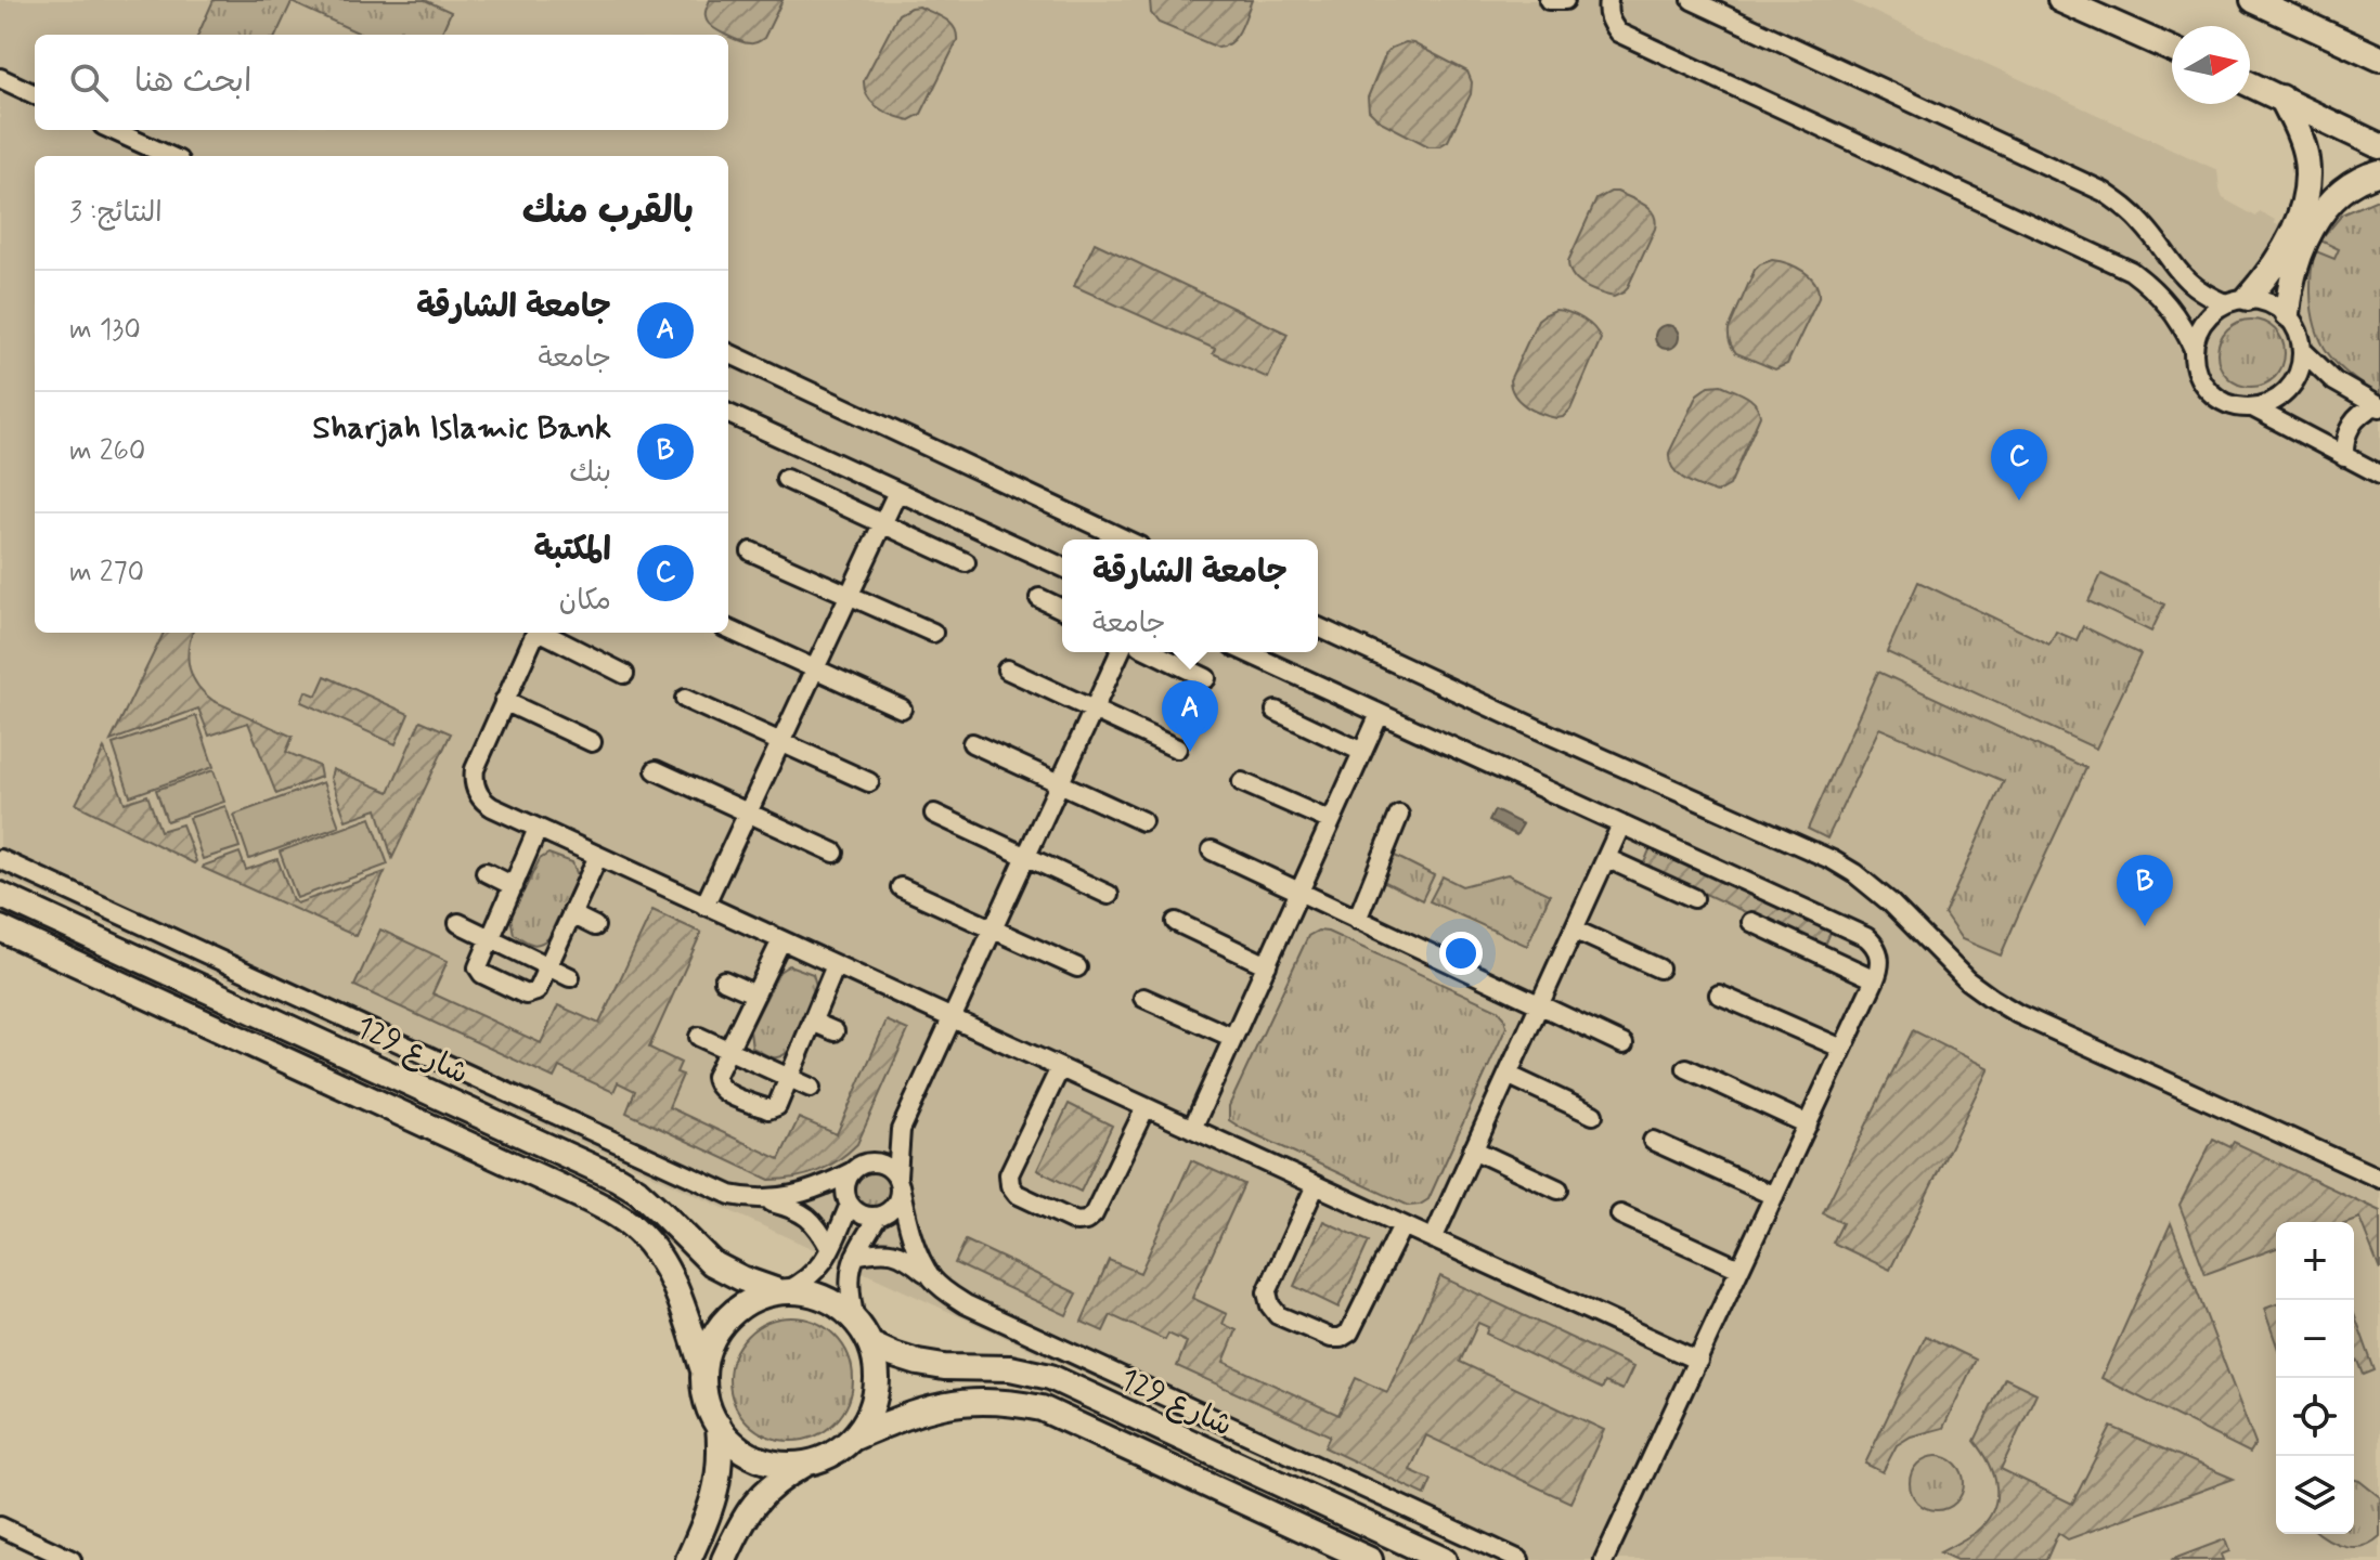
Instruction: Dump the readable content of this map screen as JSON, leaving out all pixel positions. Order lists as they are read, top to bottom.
{
  "streets": {
    "street": ["شارع 129"]
  },
  "north": "right",
  "page": {
    "search": "ابحث هنا",
    "heading": ["بالقرب منك", "النتائج: 3"],
    "list": [
      {
        "mark": "A",
        "name": "جامعة الشارقة",
        "note": "جامعة",
        "value": "130 m"
      },
      {
        "mark": "B",
        "name": "Sharjah Islamic Bank",
        "note": "بنك",
        "value": "260 m"
      },
      {
        "mark": "C",
        "name": "المكتبة",
        "note": "مكان",
        "value": "270 m"
      }
    ],
    "pins": ["C", "A", "B"],
    "popup": ["جامعة الشارقة", "جامعة"],
    "map_buttons": ["+", "−"]
  }
}
